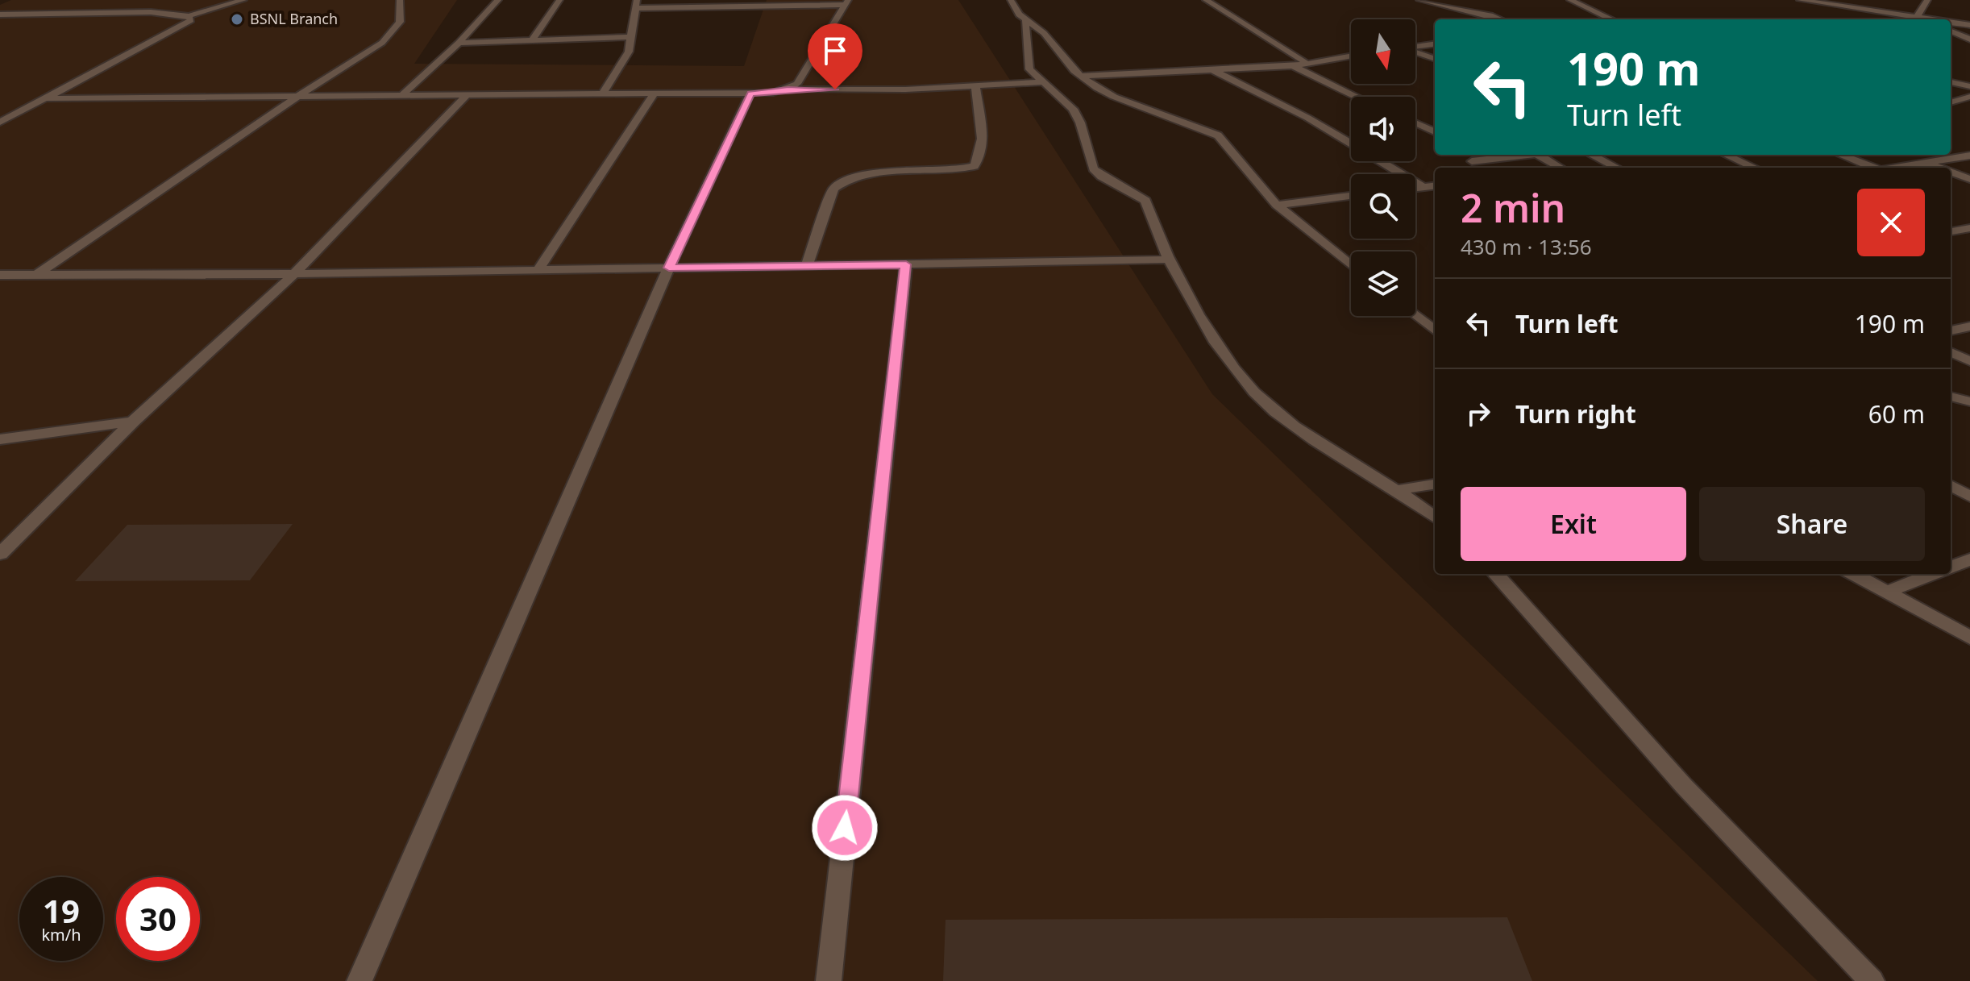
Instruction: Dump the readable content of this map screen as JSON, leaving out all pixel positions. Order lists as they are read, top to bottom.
{
  "places": ["BSNL Branch"],
  "north": "bottom",
  "page": {
    "turn": ["190 m", "Turn left"],
    "heading": ["2 min", "430 m · 13:56"],
    "list": [
      {
        "name": "Turn left",
        "value": "190 m"
      },
      {
        "name": "Turn right",
        "value": "60 m"
      }
    ],
    "buttons": ["Exit", "Share"],
    "speed": "19 km/h",
    "limit": "30"
  }
}
